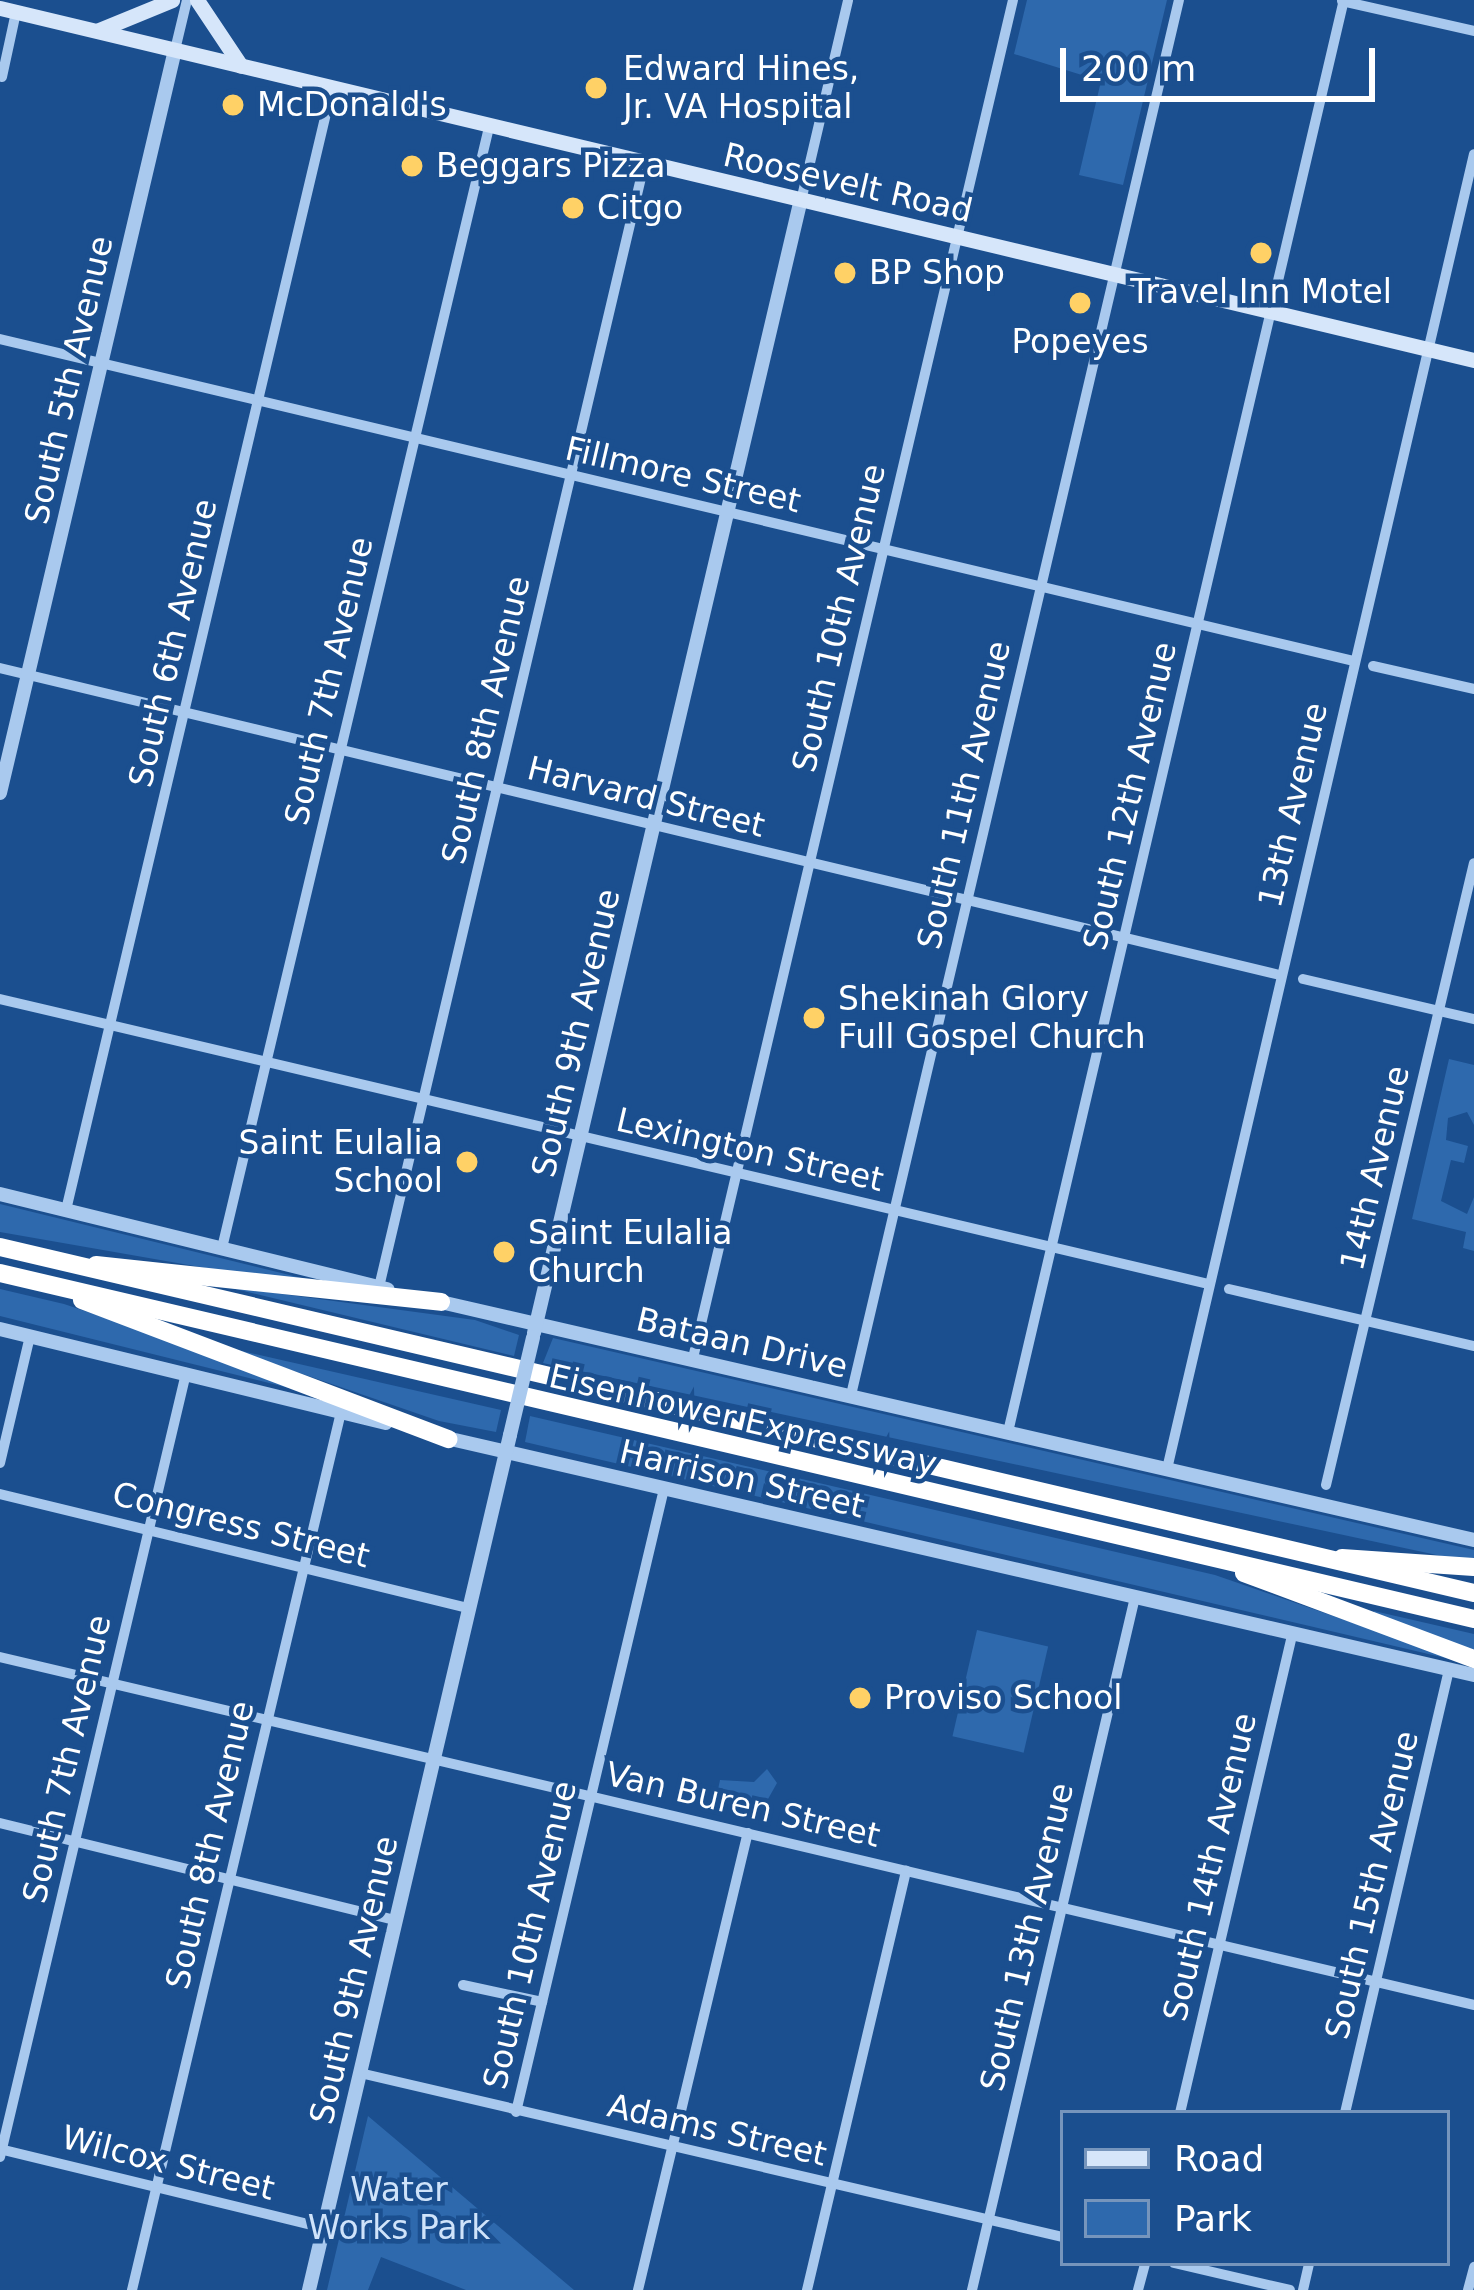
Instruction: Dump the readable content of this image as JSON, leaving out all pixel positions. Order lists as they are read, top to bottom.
{
  "streets": {
    "highway": ["Eisenhower Expressway"],
    "main road": ["Roosevelt Road"],
    "street": [
      "South 5th Avenue",
      "Fillmore Street",
      "South 10th Avenue",
      "South 6th Avenue",
      "South 7th Avenue",
      "South 8th Avenue",
      "South 11th Avenue",
      "South 12th Avenue",
      "Harvard Street",
      "13th Avenue",
      "South 9th Avenue",
      "Lexington Street",
      "14th Avenue",
      "Bataan Drive",
      "Harrison Street",
      "Congress Street",
      "Van Buren Street",
      "South 14th Avenue",
      "South 15th Avenue",
      "South 13th Avenue",
      "Adams Street",
      "Wilcox Street"
    ]
  },
  "crossings": [
    ["Roosevelt Road", "South 5th Avenue"],
    ["Roosevelt Road", "South 10th Avenue"],
    ["Roosevelt Road", "South 6th Avenue"],
    ["Roosevelt Road", "South 7th Avenue"],
    ["Roosevelt Road", "South 8th Avenue"],
    ["Roosevelt Road", "South 11th Avenue"],
    ["Roosevelt Road", "South 12th Avenue"],
    ["Roosevelt Road", "13th Avenue"],
    ["Roosevelt Road", "South 9th Avenue"],
    ["South 5th Avenue", "Fillmore Street"],
    ["South 5th Avenue", "Harvard Street"],
    ["Fillmore Street", "South 10th Avenue"],
    ["Fillmore Street", "South 6th Avenue"],
    ["Fillmore Street", "South 7th Avenue"],
    ["Fillmore Street", "South 8th Avenue"],
    ["Fillmore Street", "South 11th Avenue"],
    ["Fillmore Street", "South 12th Avenue"],
    ["Fillmore Street", "13th Avenue"],
    ["Fillmore Street", "South 9th Avenue"],
    ["South 10th Avenue", "Harvard Street"],
    ["South 10th Avenue", "Lexington Street"],
    ["South 10th Avenue", "Bataan Drive"],
    ["South 10th Avenue", "Harrison Street"],
    ["South 10th Avenue", "Van Buren Street"],
    ["South 10th Avenue", "Adams Street"],
    ["South 6th Avenue", "Harvard Street"],
    ["South 6th Avenue", "Lexington Street"],
    ["South 6th Avenue", "Bataan Drive"],
    ["South 7th Avenue", "Harvard Street"],
    ["South 7th Avenue", "Lexington Street"],
    ["South 7th Avenue", "Bataan Drive"],
    ["South 7th Avenue", "Harrison Street"],
    ["South 7th Avenue", "Congress Street"],
    ["South 7th Avenue", "Van Buren Street"],
    ["South 7th Avenue", "Wilcox Street"],
    ["South 8th Avenue", "Harvard Street"],
    ["South 8th Avenue", "Lexington Street"],
    ["South 8th Avenue", "Bataan Drive"],
    ["South 8th Avenue", "Harrison Street"],
    ["South 8th Avenue", "Congress Street"],
    ["South 8th Avenue", "Van Buren Street"],
    ["South 8th Avenue", "Wilcox Street"],
    ["South 11th Avenue", "Harvard Street"],
    ["South 11th Avenue", "Lexington Street"],
    ["South 11th Avenue", "Bataan Drive"],
    ["South 12th Avenue", "Harvard Street"],
    ["South 12th Avenue", "Lexington Street"],
    ["South 12th Avenue", "Bataan Drive"],
    ["Harvard Street", "13th Avenue"],
    ["Harvard Street", "South 9th Avenue"],
    ["13th Avenue", "Lexington Street"],
    ["13th Avenue", "Bataan Drive"],
    ["South 9th Avenue", "Lexington Street"],
    ["South 9th Avenue", "Bataan Drive"],
    ["South 9th Avenue", "Harrison Street"],
    ["South 9th Avenue", "Congress Street"],
    ["South 9th Avenue", "Van Buren Street"],
    ["South 9th Avenue", "Adams Street"],
    ["South 9th Avenue", "Wilcox Street"],
    ["Harrison Street", "South 14th Avenue"],
    ["Harrison Street", "South 15th Avenue"],
    ["Harrison Street", "South 13th Avenue"],
    ["Van Buren Street", "South 14th Avenue"],
    ["Van Buren Street", "South 15th Avenue"],
    ["Van Buren Street", "South 13th Avenue"],
    ["South 13th Avenue", "Adams Street"]
  ],
  "parks": ["Water Works Park"],
  "places": [
    "Edward Hines, Jr. VA Hospital",
    "McDonald's",
    "Beggars Pizza",
    "Citgo",
    "Travel Inn Motel",
    "BP Shop",
    "Popeyes",
    "Shekinah Glory Full Gospel Church",
    "Saint Eulalia School",
    "Saint Eulalia Church",
    "Proviso School"
  ],
  "legend": ["Road", "Park"],
  "scale_bar": "200 m"
}
